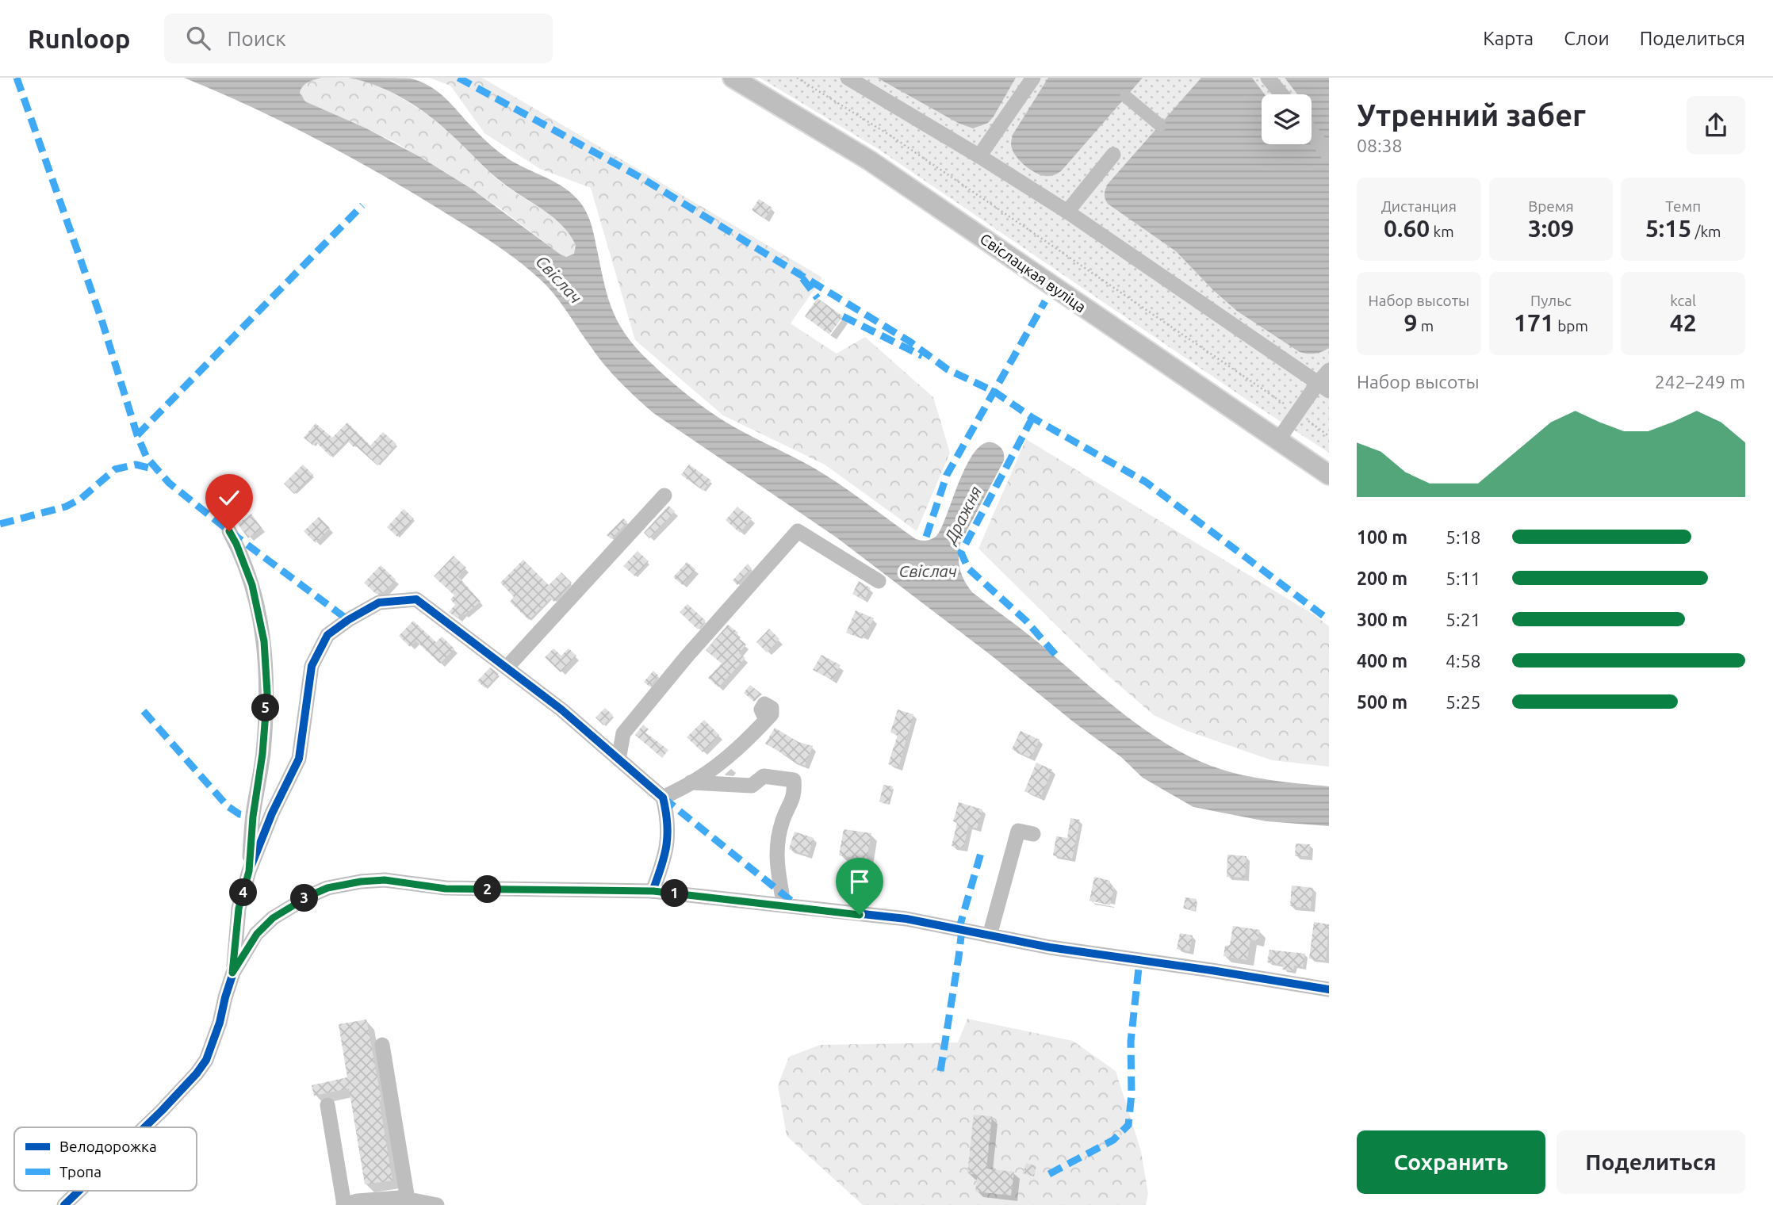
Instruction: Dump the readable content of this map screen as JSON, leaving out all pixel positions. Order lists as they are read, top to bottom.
{
  "streets": {
    "main road": ["Свіслацкая вуліца"]
  },
  "water": ["Свіслач", "Дражня"],
  "legend": ["Велодорожка", "Тропа"],
  "page": {
    "header": "Runloop",
    "search": "Поиск",
    "nav": ["Карта", "Слои", "Поделиться"],
    "heading": ["Утренний забег", "08:38"],
    "stats": [
      ["Дистанция", "0.60 km"],
      ["Время", "3:09"],
      ["Темп", "5:15 /km"],
      ["Набор высоты", "9 m"],
      ["Пульс", "171 bpm"],
      ["kcal", "42"]
    ],
    "chart": ["Набор высоты", "242–249 m"],
    "list": [
      {
        "name": "100 m",
        "note": "5:18"
      },
      {
        "name": "200 m",
        "note": "5:11"
      },
      {
        "name": "300 m",
        "note": "5:21"
      },
      {
        "name": "400 m",
        "note": "4:58"
      },
      {
        "name": "500 m",
        "note": "5:25"
      }
    ],
    "pins": [
      "5",
      "2",
      "4",
      "1",
      "3"
    ],
    "buttons": ["Сохранить", "Поделиться"]
  }
}
